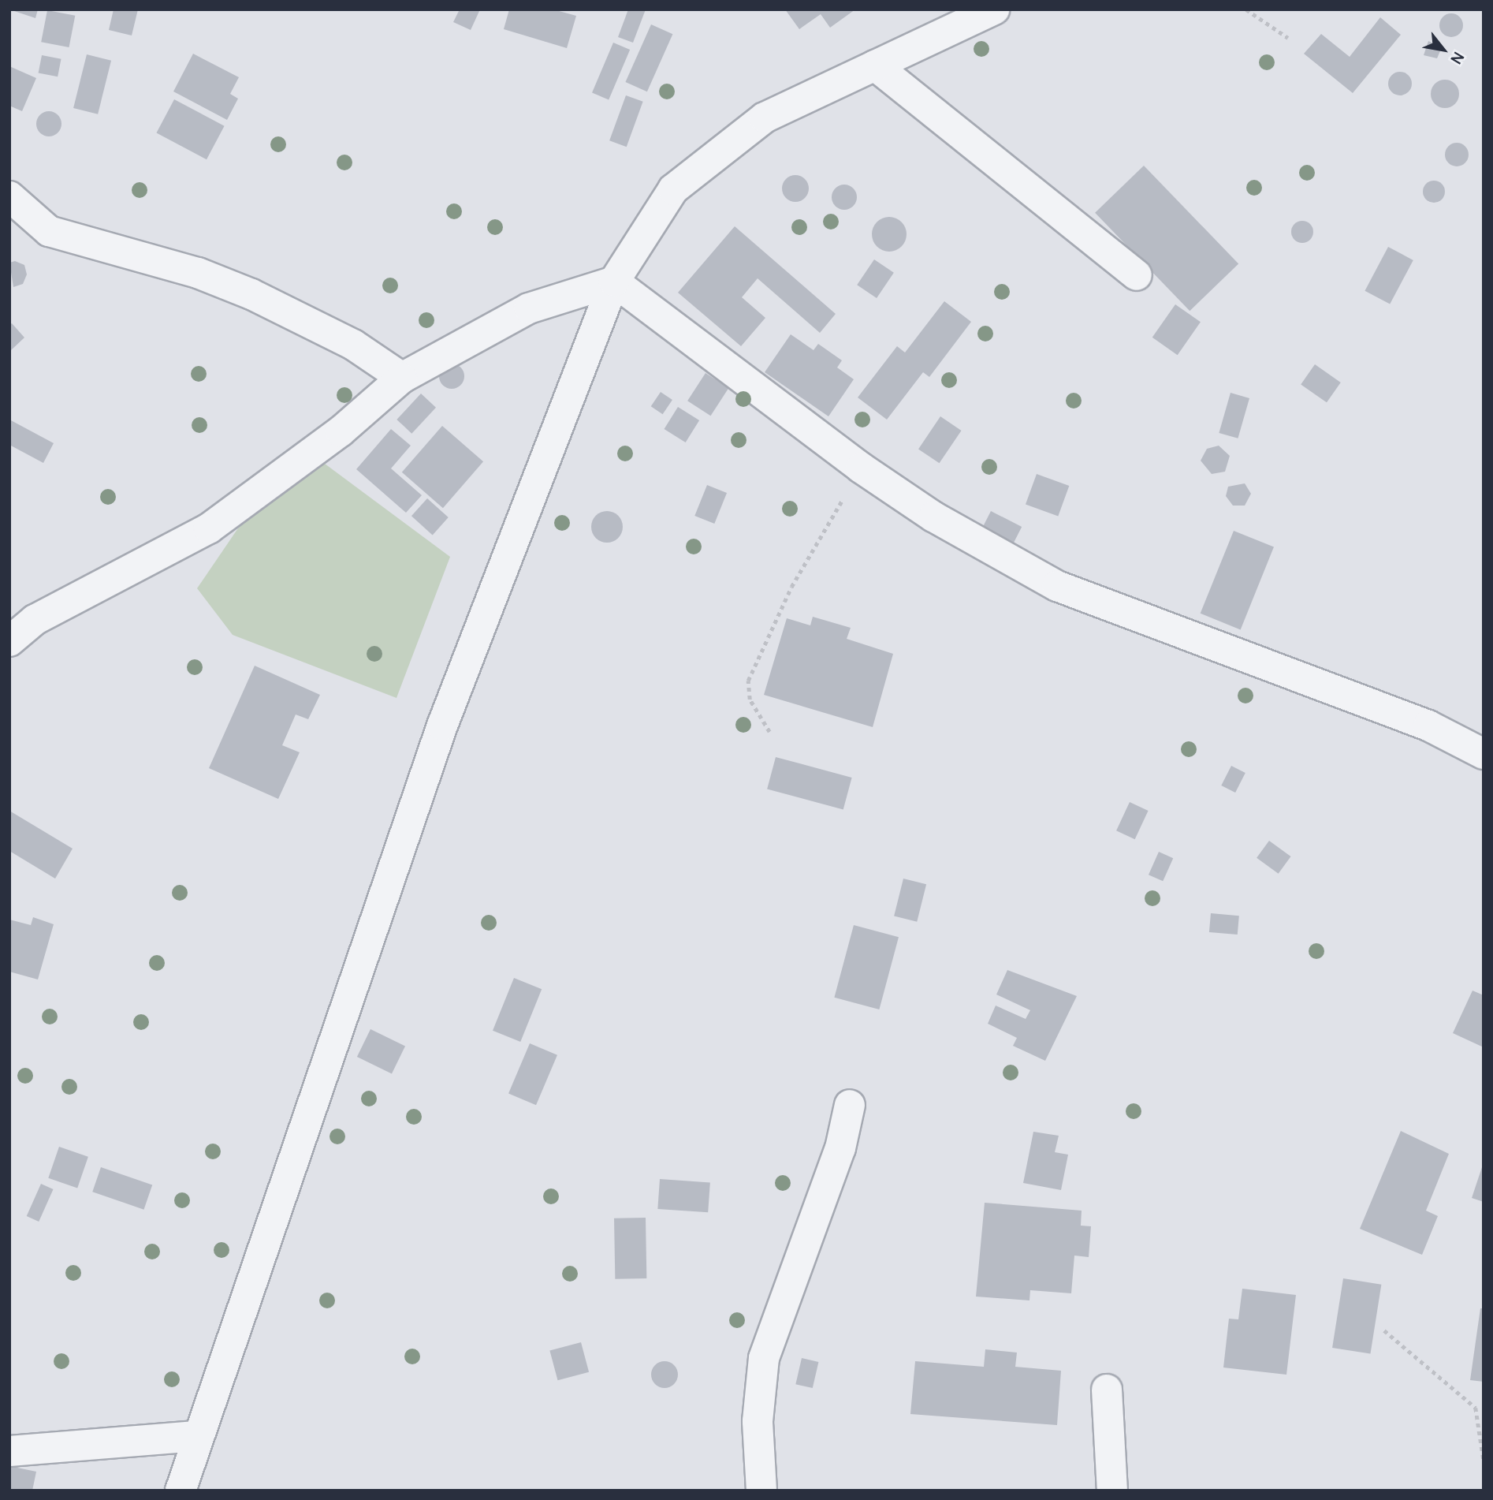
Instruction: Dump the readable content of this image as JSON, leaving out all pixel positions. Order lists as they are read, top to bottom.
{
  "north": "bottom right"
}
